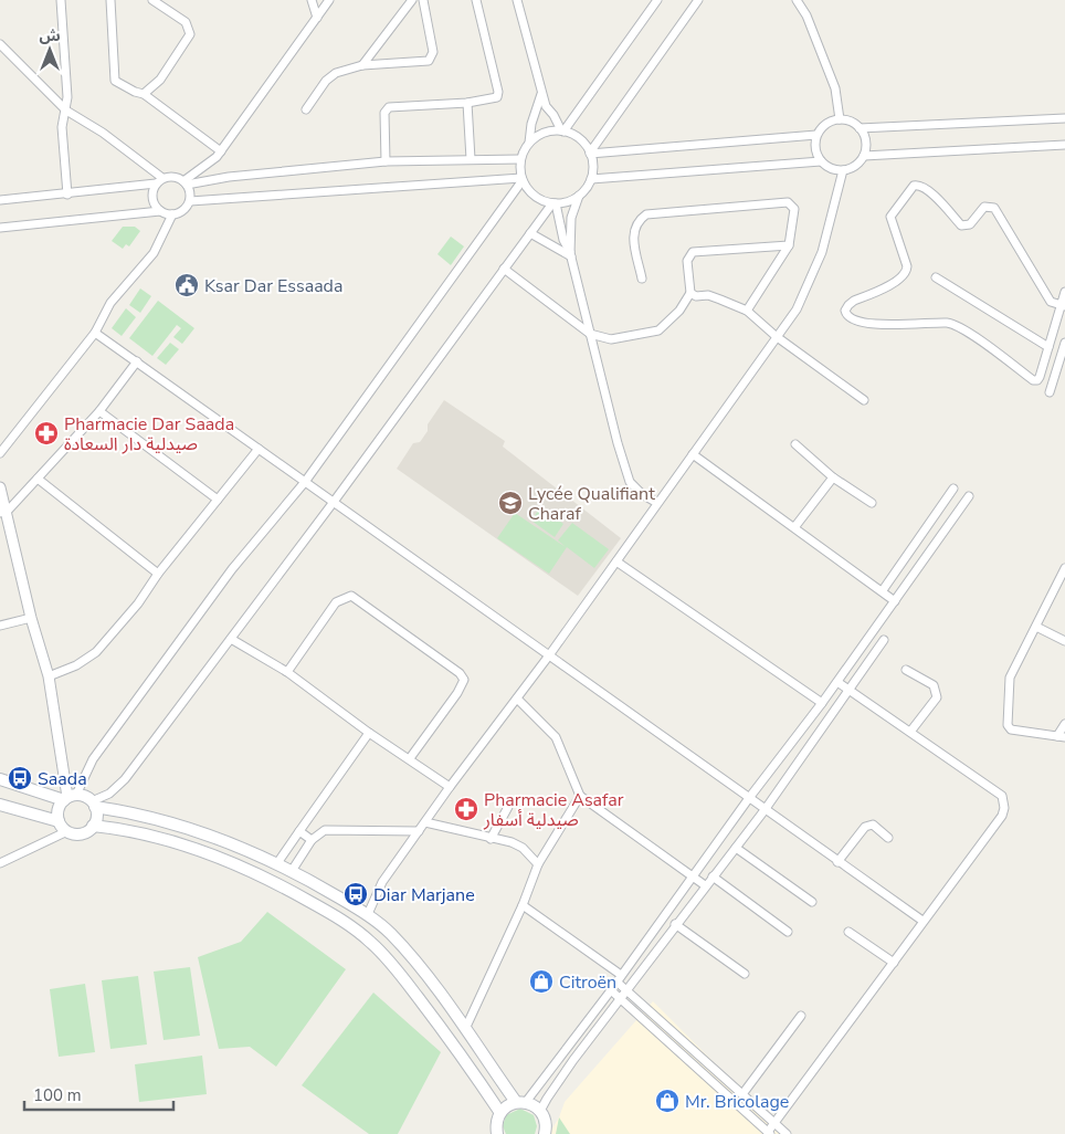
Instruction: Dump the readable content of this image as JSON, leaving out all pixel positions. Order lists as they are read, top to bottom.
{
  "places": {
    "public building": ["Ksar Dar Essaada"],
    "pharmacy": ["Pharmacie Dar Saada صيدلية دار السعادة", "Pharmacie Asafar صيدلية أسفار"],
    "school or university": ["Lycée Qualifiant Charaf"],
    "bus stop": ["Saada", "Diar Marjane"],
    "shop": ["Citroën", "Mr. Bricolage"]
  },
  "scale_bar": "100 m",
  "north": "top"
}
